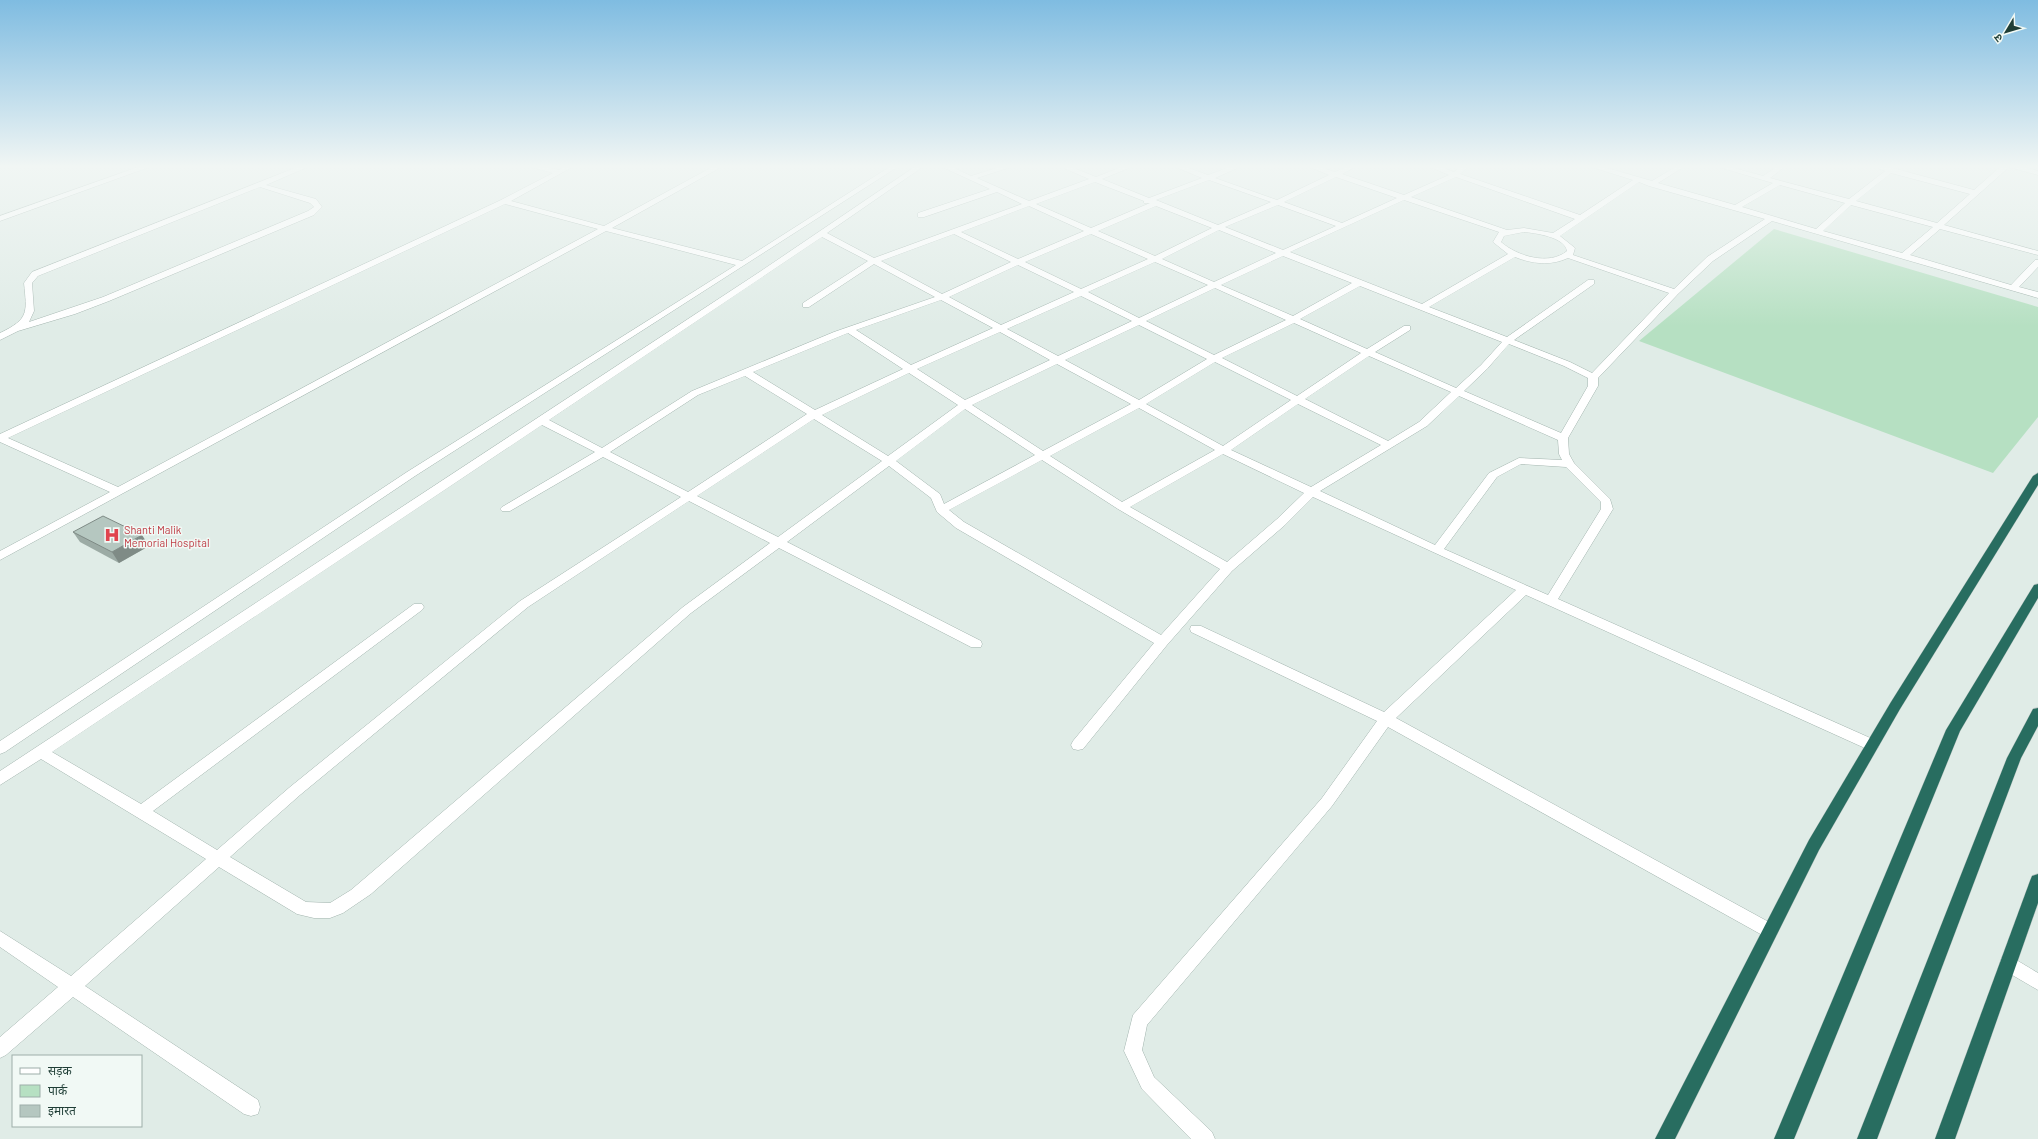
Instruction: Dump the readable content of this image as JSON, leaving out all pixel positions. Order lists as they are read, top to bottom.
{
  "places": {
    "hospital": ["Shanti Malik Memorial Hospital"]
  },
  "legend": ["सड़क", "पार्क", "इमारत"],
  "north": "bottom left"
}
